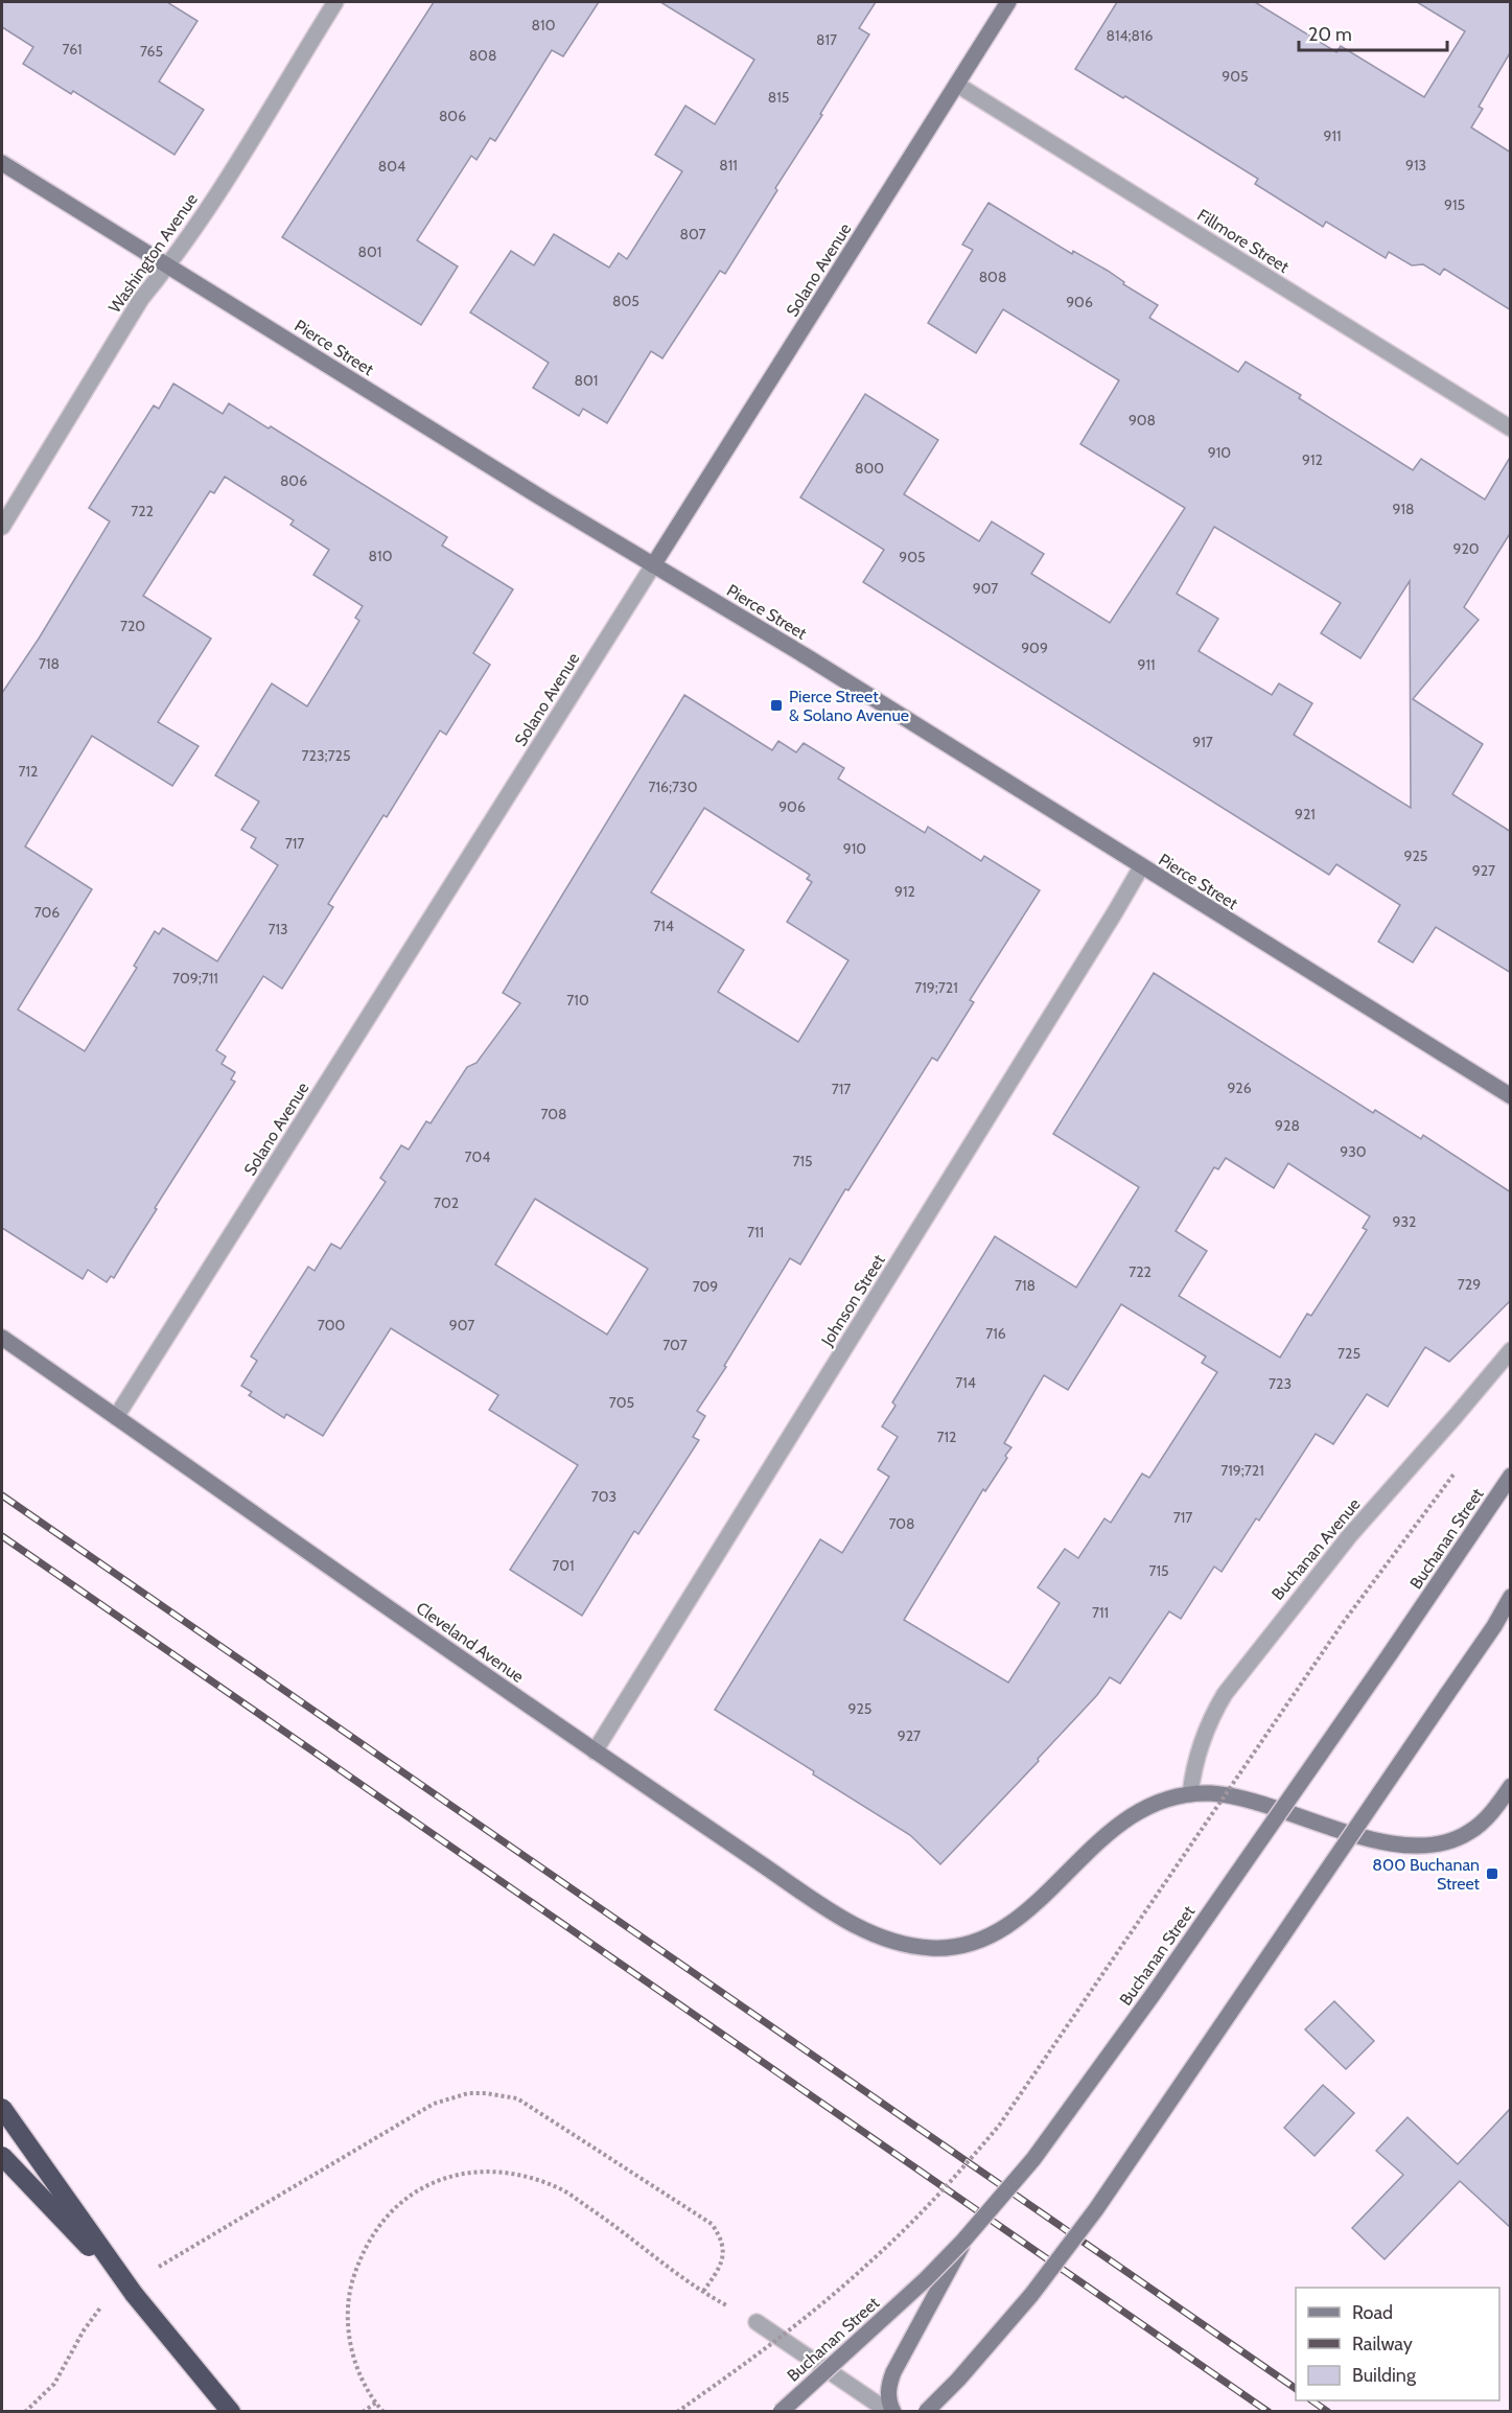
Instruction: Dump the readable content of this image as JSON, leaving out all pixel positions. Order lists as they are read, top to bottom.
{
  "streets": {
    "street": [
      "Fillmore Street",
      "Washington Avenue",
      "Solano Avenue",
      "Pierce Street",
      "Johnson Street",
      "Buchanan Street",
      "Buchanan Avenue",
      "Cleveland Avenue"
    ]
  },
  "crossings": [
    ["Fillmore Street", "Solano Avenue"],
    ["Washington Avenue", "Pierce Street"],
    ["Solano Avenue", "Pierce Street"],
    ["Solano Avenue", "Cleveland Avenue"],
    ["Pierce Street", "Johnson Street"],
    ["Johnson Street", "Cleveland Avenue"],
    ["Buchanan Avenue", "Cleveland Avenue"]
  ],
  "places": {
    "transit": ["Pierce Street & Solano Avenue", "800 Buchanan Street"]
  },
  "house_numbers": [
    "810",
    "814;816",
    "817",
    "761",
    "765",
    "808",
    "905",
    "815",
    "806",
    "911",
    "811",
    "913",
    "804",
    "915",
    "807",
    "801",
    "808",
    "805",
    "906",
    "801",
    "908",
    "910",
    "912",
    "800",
    "806",
    "918",
    "722",
    "920",
    "810",
    "905",
    "907",
    "720",
    "909",
    "718",
    "911",
    "917",
    "723;725",
    "712",
    "716;730",
    "906",
    "921",
    "717",
    "910",
    "925",
    "927",
    "912",
    "706",
    "714",
    "713",
    "709;711",
    "719;721",
    "710",
    "926",
    "717",
    "708",
    "928",
    "930",
    "704",
    "715",
    "702",
    "932",
    "711",
    "722",
    "729",
    "718",
    "709",
    "700",
    "907",
    "716",
    "707",
    "725",
    "714",
    "723",
    "705",
    "712",
    "719;721",
    "703",
    "717",
    "708",
    "701",
    "715",
    "711",
    "925",
    "927"
  ],
  "legend": ["Road", "Railway", "Building"],
  "scale_bar": "20 m"
}
